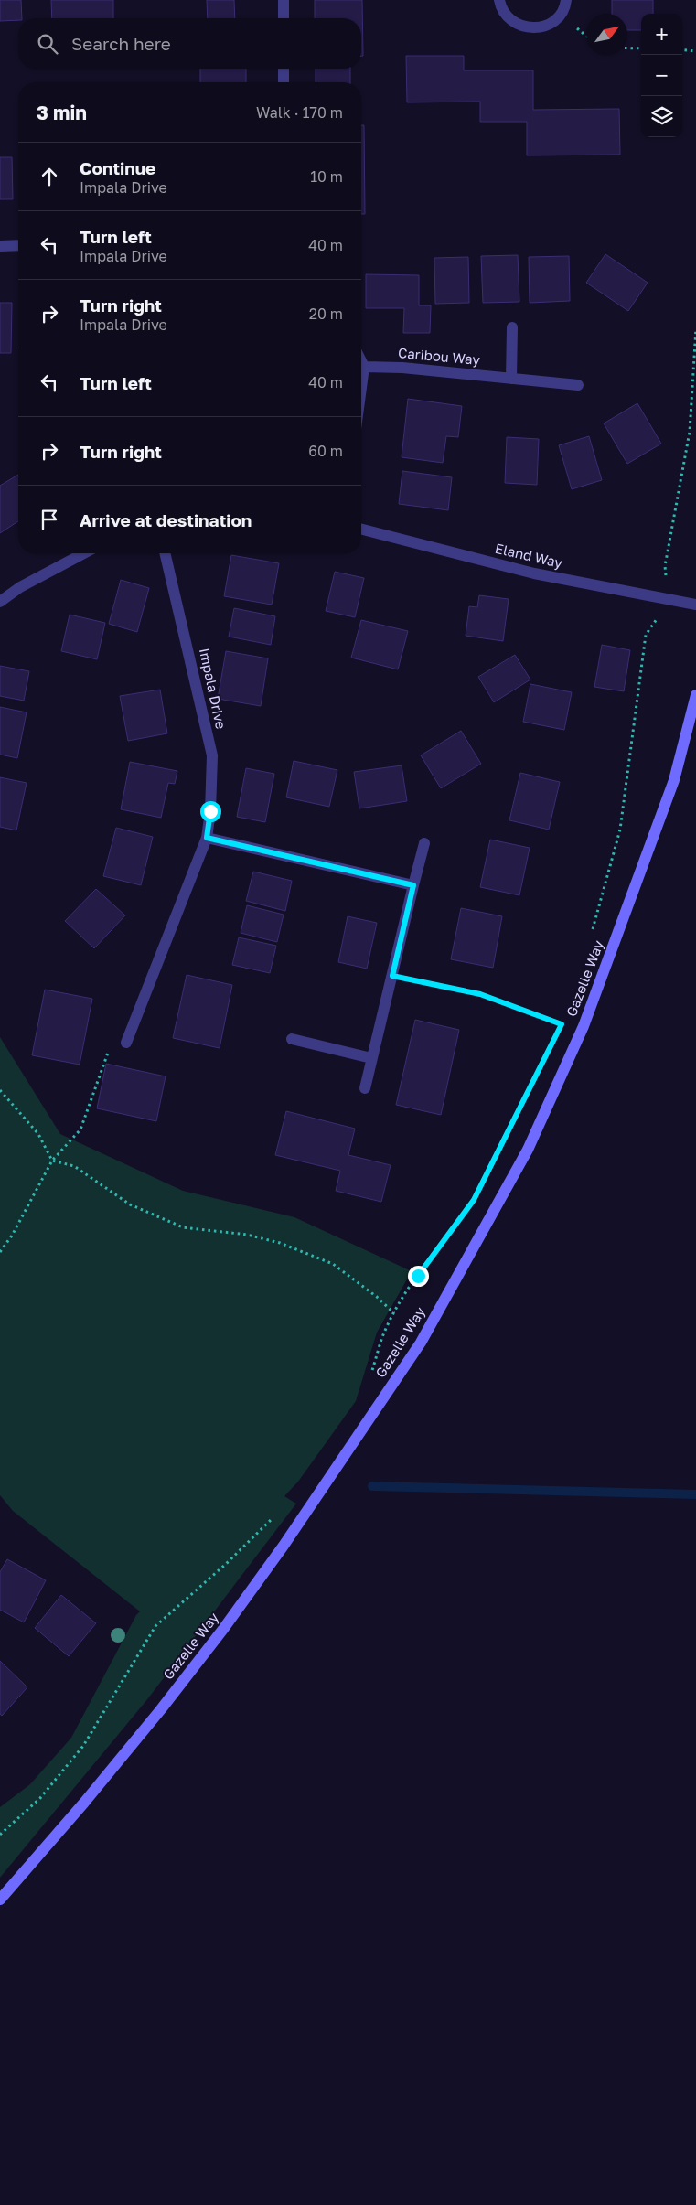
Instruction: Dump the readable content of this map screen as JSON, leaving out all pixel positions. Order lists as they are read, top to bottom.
{
  "streets": {
    "street": [
      "Caribou Way",
      "Eland Way",
      "Impala Drive",
      "Gazelle Way"
    ]
  },
  "north": "top right",
  "page": {
    "map_buttons": ["+", "−"],
    "search": "Search here",
    "heading": ["3 min", "Walk · 170 m"],
    "list": [
      ["Continue", "Impala Drive", "10 m"],
      ["Turn left", "Impala Drive", "40 m"],
      ["Turn right", "Impala Drive", "20 m"],
      ["Turn left", "40 m"],
      ["Turn right", "60 m"],
      "Arrive at destination"
    ]
  }
}
